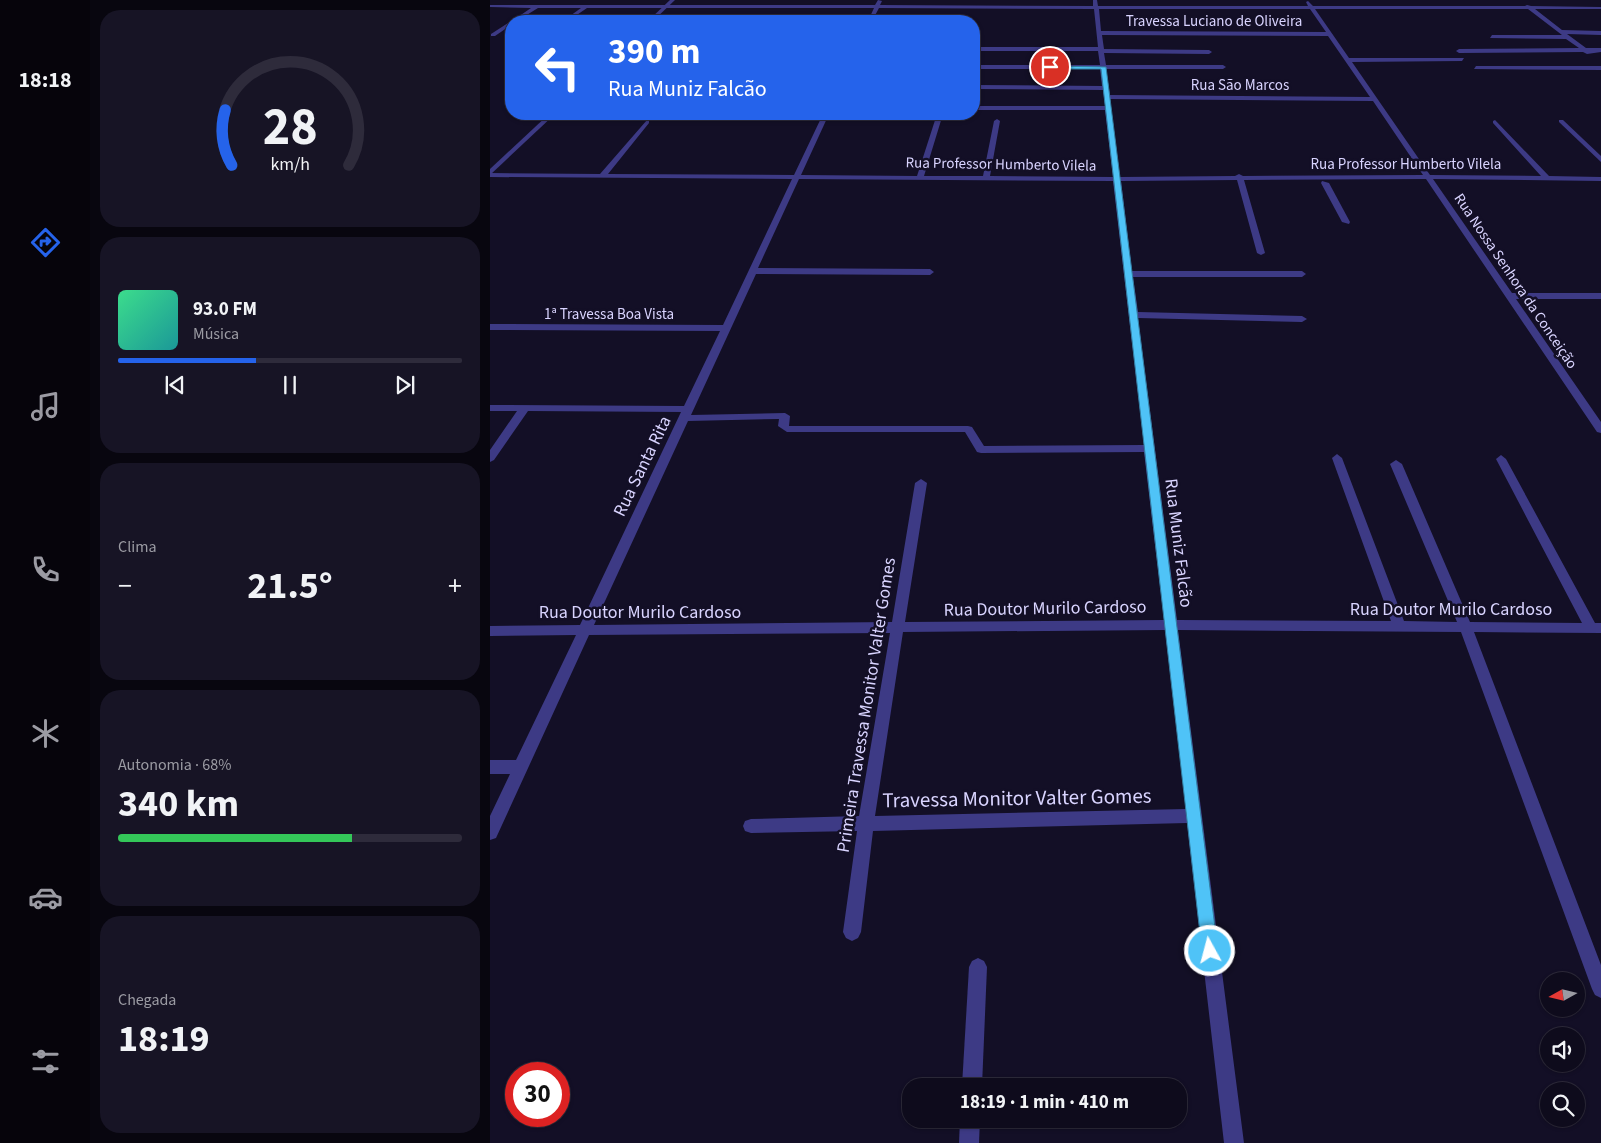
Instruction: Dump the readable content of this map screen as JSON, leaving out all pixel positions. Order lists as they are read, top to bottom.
{
  "streets": {
    "street": [
      "Travessa Luciano de Oliveira",
      "Rua São Marcos",
      "Rua Professor Humberto Vilela",
      "Rua Nossa Senhora da Conceição",
      "1ª Travessa Boa Vista",
      "Rua Santa Rita",
      "Rua Muniz Falcão",
      "Rua Doutor Murilo Cardoso",
      "Primeira Travessa Monitor Valter Gomes",
      "Travessa Monitor Valter Gomes"
    ]
  },
  "crossings": [
    ["Travessa Luciano de Oliveira", "Rua Nossa Senhora da Conceição"],
    ["Travessa Luciano de Oliveira", "Rua Muniz Falcão"],
    ["Rua São Marcos", "Rua Nossa Senhora da Conceição"],
    ["Rua São Marcos", "Rua Muniz Falcão"],
    ["Rua Professor Humberto Vilela", "Rua Nossa Senhora da Conceição"],
    ["Rua Professor Humberto Vilela", "Rua Santa Rita"],
    ["Rua Professor Humberto Vilela", "Rua Muniz Falcão"],
    ["1ª Travessa Boa Vista", "Rua Santa Rita"],
    ["Rua Santa Rita", "Rua Doutor Murilo Cardoso"],
    ["Rua Muniz Falcão", "Rua Doutor Murilo Cardoso"],
    ["Rua Muniz Falcão", "Travessa Monitor Valter Gomes"],
    ["Rua Doutor Murilo Cardoso", "Primeira Travessa Monitor Valter Gomes"],
    ["Primeira Travessa Monitor Valter Gomes", "Travessa Monitor Valter Gomes"]
  ],
  "north": "left",
  "page": {
    "tabs": "18:18",
    "turn": ["390 m", "Rua Muniz Falcão"],
    "song": ["93.0 FM", "Música"],
    "tile": [
      "Clima",
      ["Autonomia · 68%", "340 km"],
      ["Chegada", "18:19"]
    ],
    "heat": ["−", "21.5°", "+"],
    "limit": "30",
    "trip": "18:19 · 1 min · 410 m",
    "gauge": ["28", "km/h"]
  }
}
